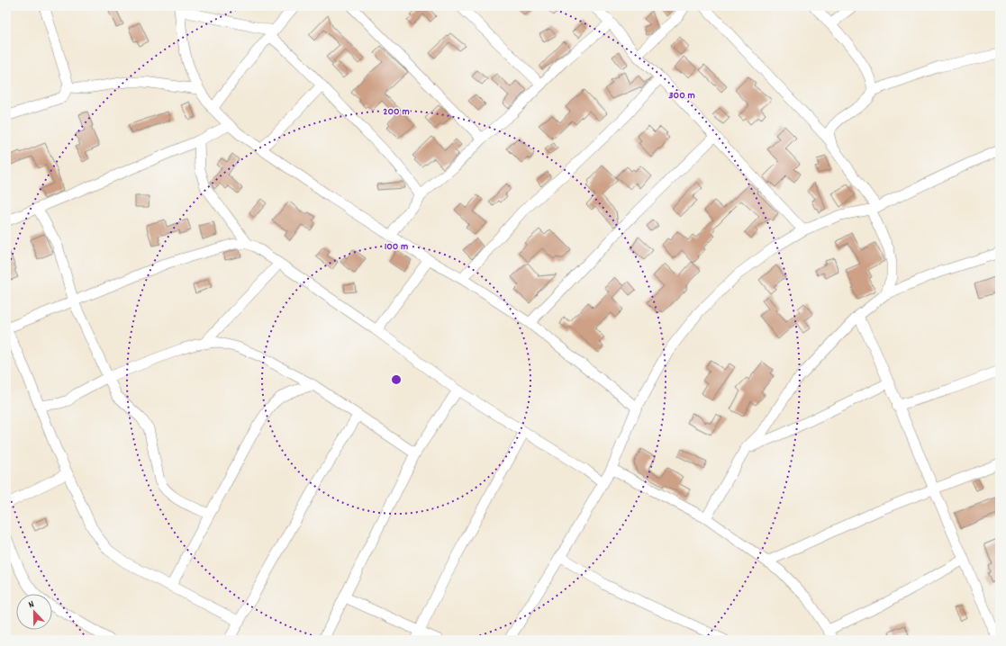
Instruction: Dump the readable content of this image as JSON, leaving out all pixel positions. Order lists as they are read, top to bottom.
{
  "north": "top",
  "rings": ["300 m", "200 m", "100 m"]
}
